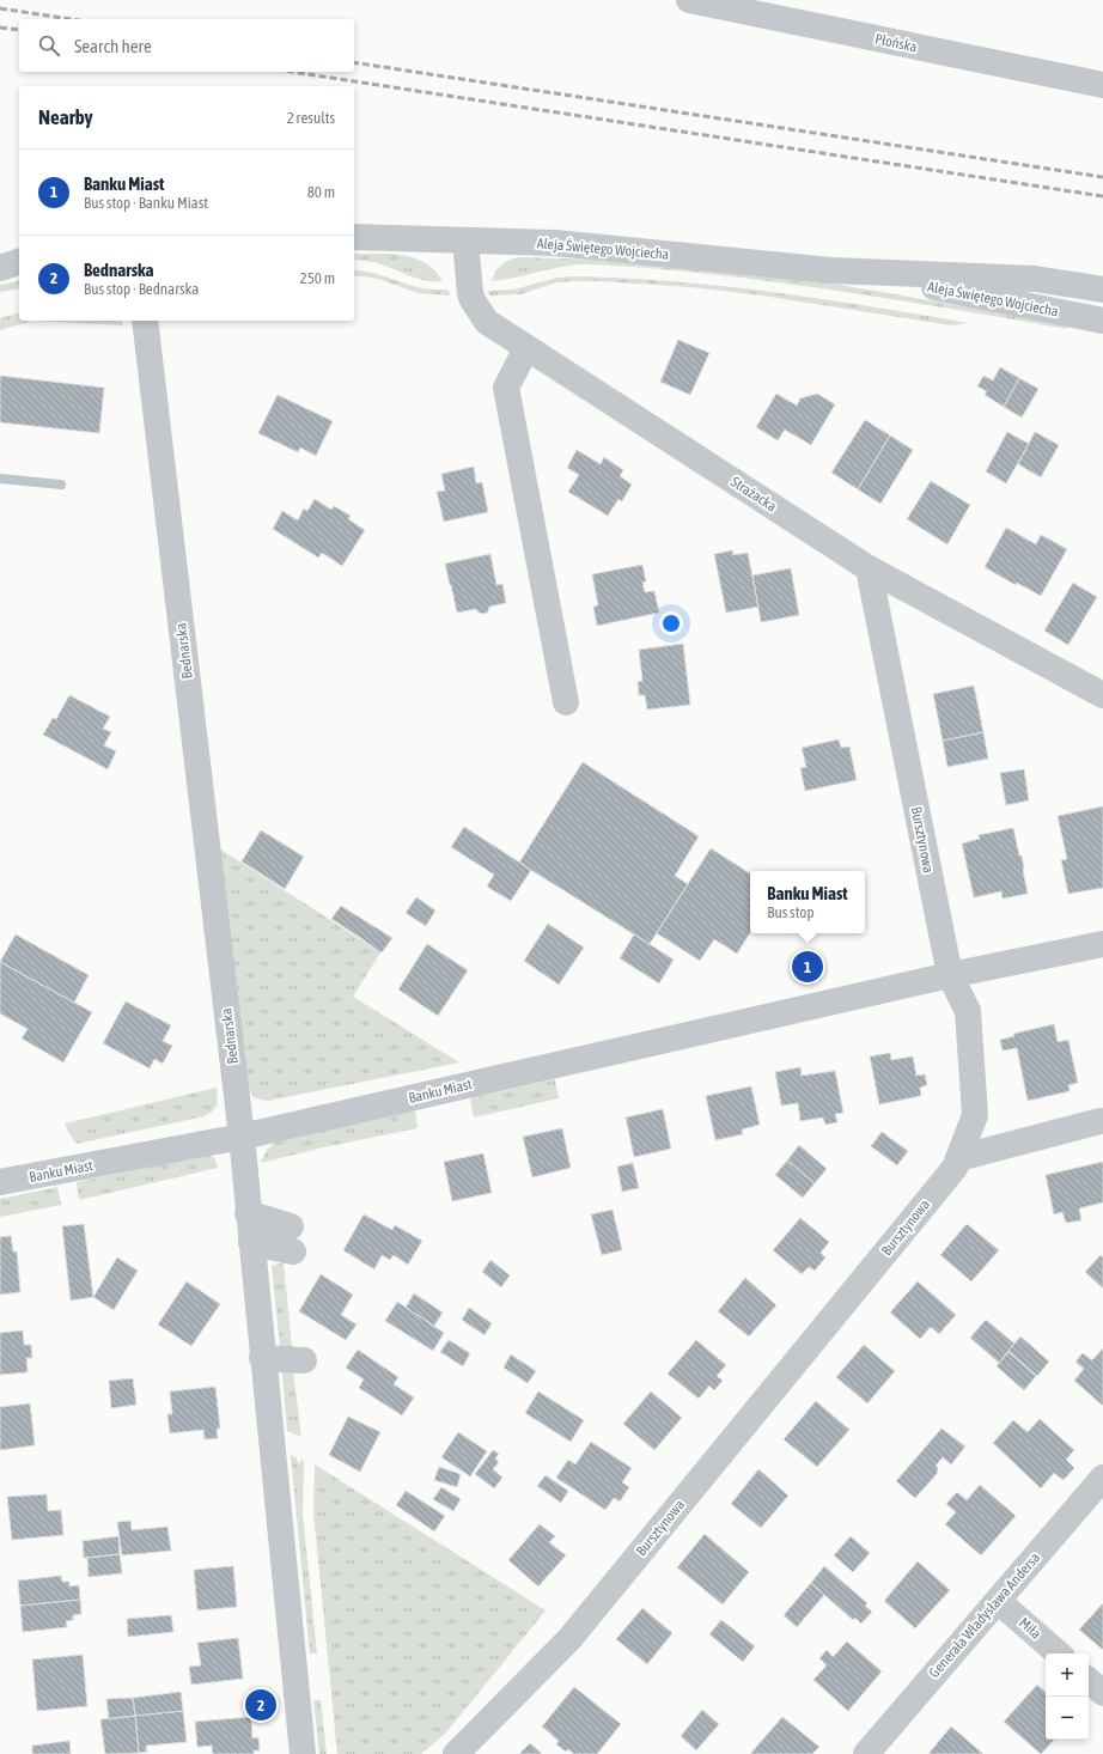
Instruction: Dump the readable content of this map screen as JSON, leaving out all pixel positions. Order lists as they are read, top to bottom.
{
  "streets": {
    "street": [
      "Płońska",
      "Aleja Świętego Wojciecha",
      "Strażacka",
      "Bednarska",
      "Bursztynowa",
      "Banku Miast",
      "Generała Władysława Andersa",
      "Miła"
    ]
  },
  "crossings": [
    ["Aleja Świętego Wojciecha", "Strażacka"],
    ["Strażacka", "Bursztynowa"],
    ["Bednarska", "Banku Miast"],
    ["Bursztynowa", "Banku Miast"],
    ["Generała Władysława Andersa", "Miła"]
  ],
  "page": {
    "search": "Search here",
    "heading": ["Nearby", "2 results"],
    "list": [
      {
        "mark": "1",
        "name": "Banku Miast",
        "note": "Bus stop · Banku Miast",
        "value": "80 m"
      },
      {
        "mark": "2",
        "name": "Bednarska",
        "note": "Bus stop · Bednarska",
        "value": "250 m"
      }
    ],
    "popup": ["Banku Miast", "Bus stop"],
    "pins": ["1", "2"],
    "map_buttons": ["+", "−"]
  }
}
